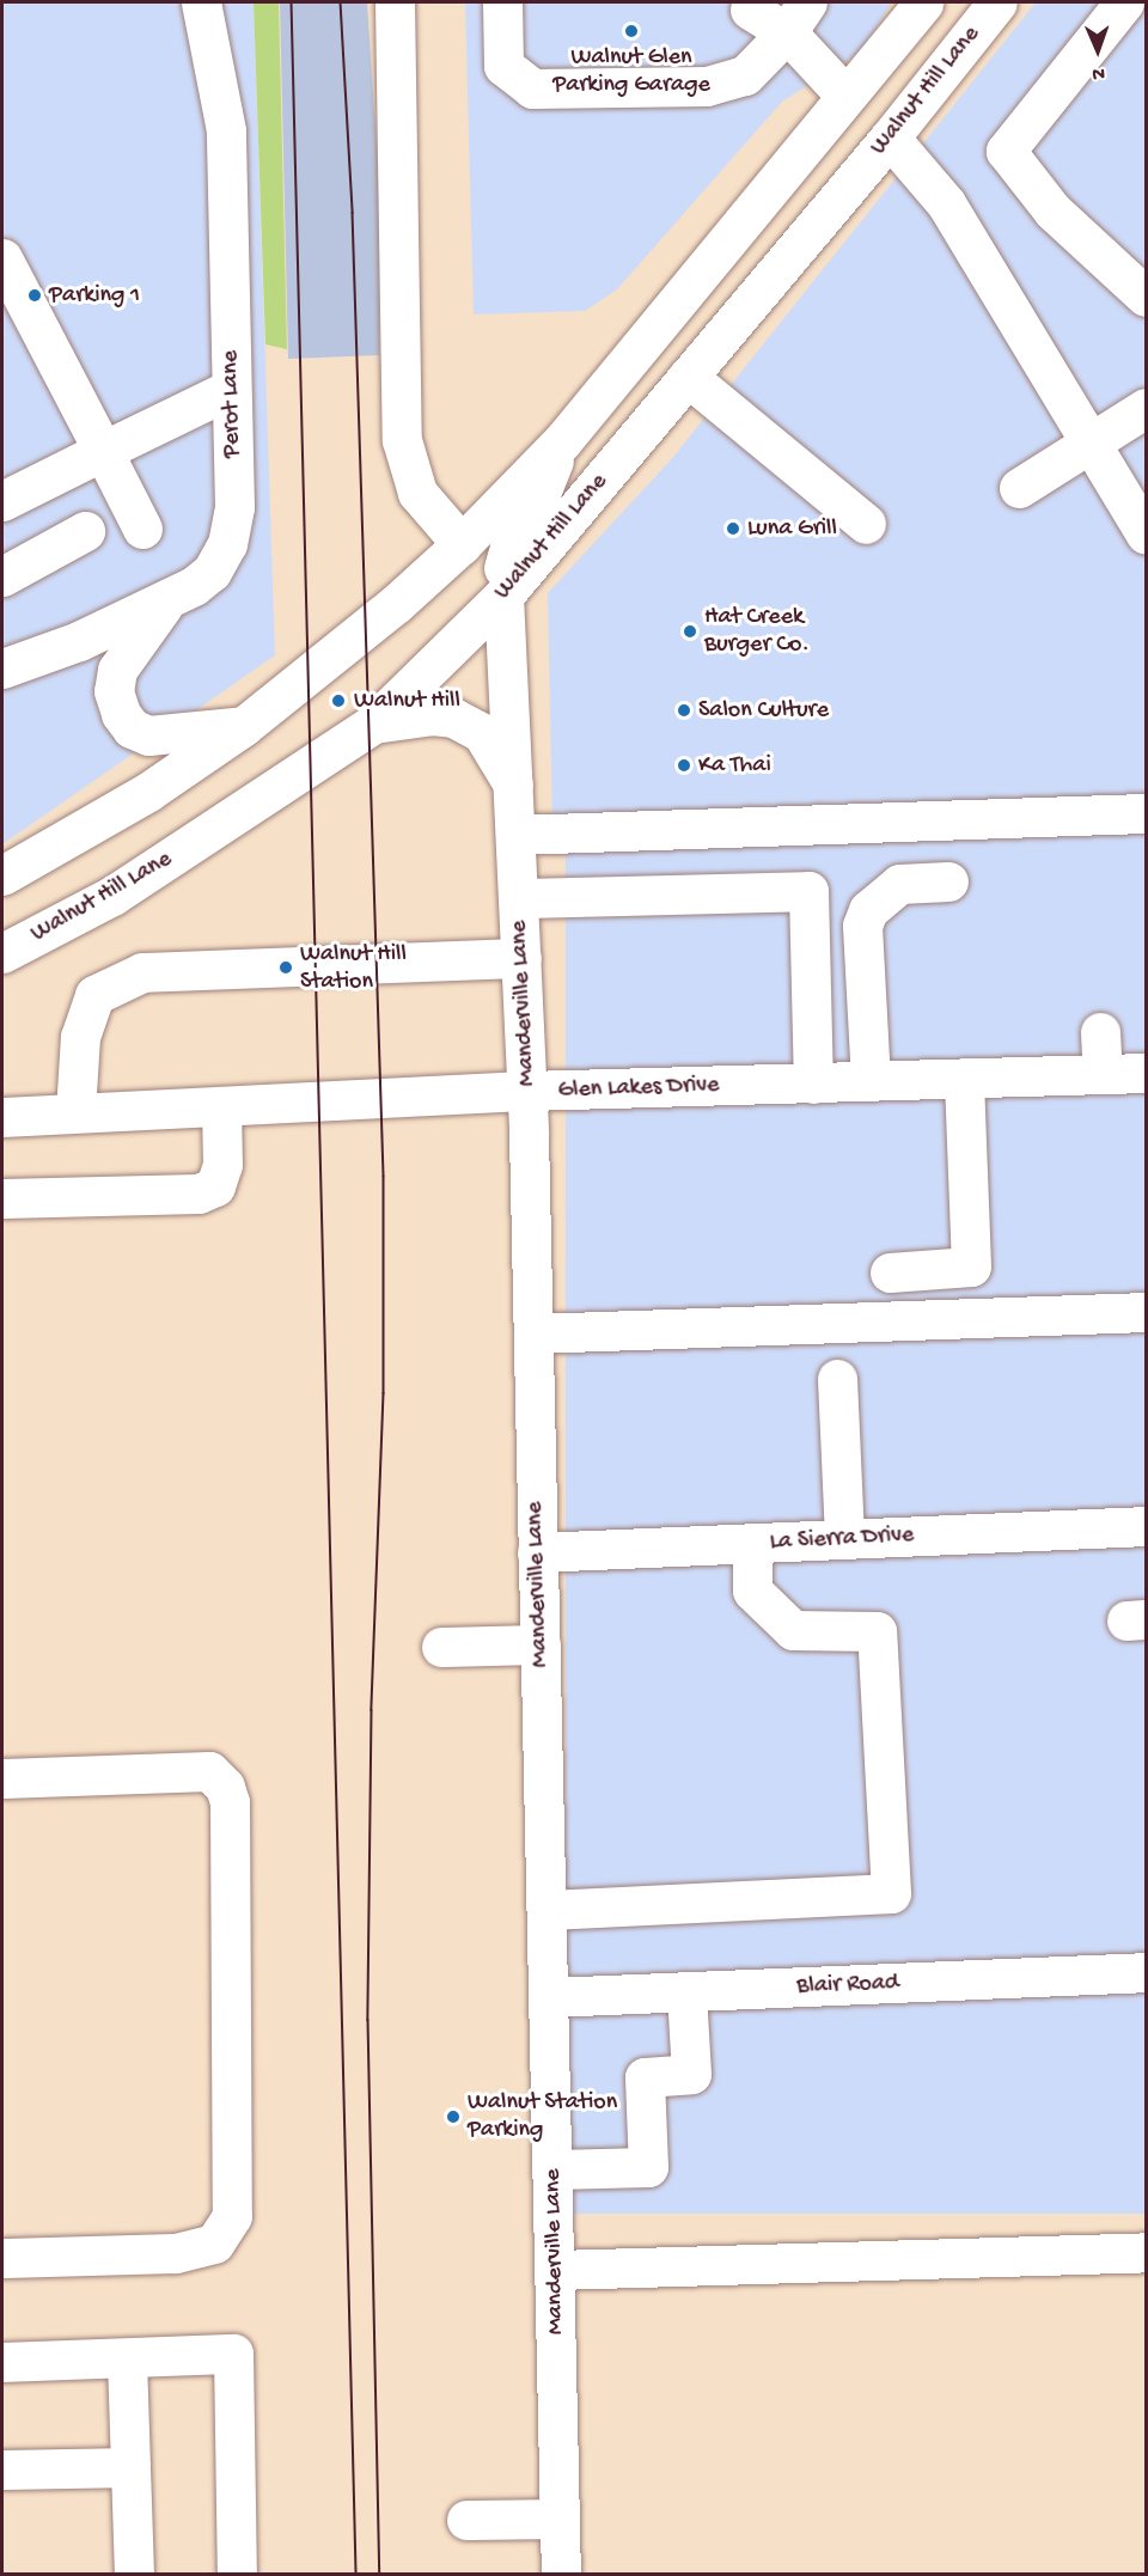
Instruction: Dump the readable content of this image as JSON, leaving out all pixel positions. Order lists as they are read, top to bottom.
{
  "streets": {
    "street": [
      "Walnut Hill Lane",
      "Perot Lane",
      "Manderville Lane",
      "Glen Lakes Drive",
      "La Sierra Drive",
      "Blair Road"
    ]
  },
  "crossings": [
    ["Walnut Hill Lane", "Manderville Lane"],
    ["Manderville Lane", "Glen Lakes Drive"],
    ["Manderville Lane", "La Sierra Drive"],
    ["Manderville Lane", "Blair Road"]
  ],
  "places": [
    "Walnut Glen Parking Garage",
    "Parking 1",
    "Luna Grill",
    "Hat Creek Burger Co.",
    "Walnut Hill",
    "Salon Culture",
    "Ka Thai",
    "Walnut Hill Station",
    "Walnut Station Parking"
  ],
  "north": "bottom"
}
